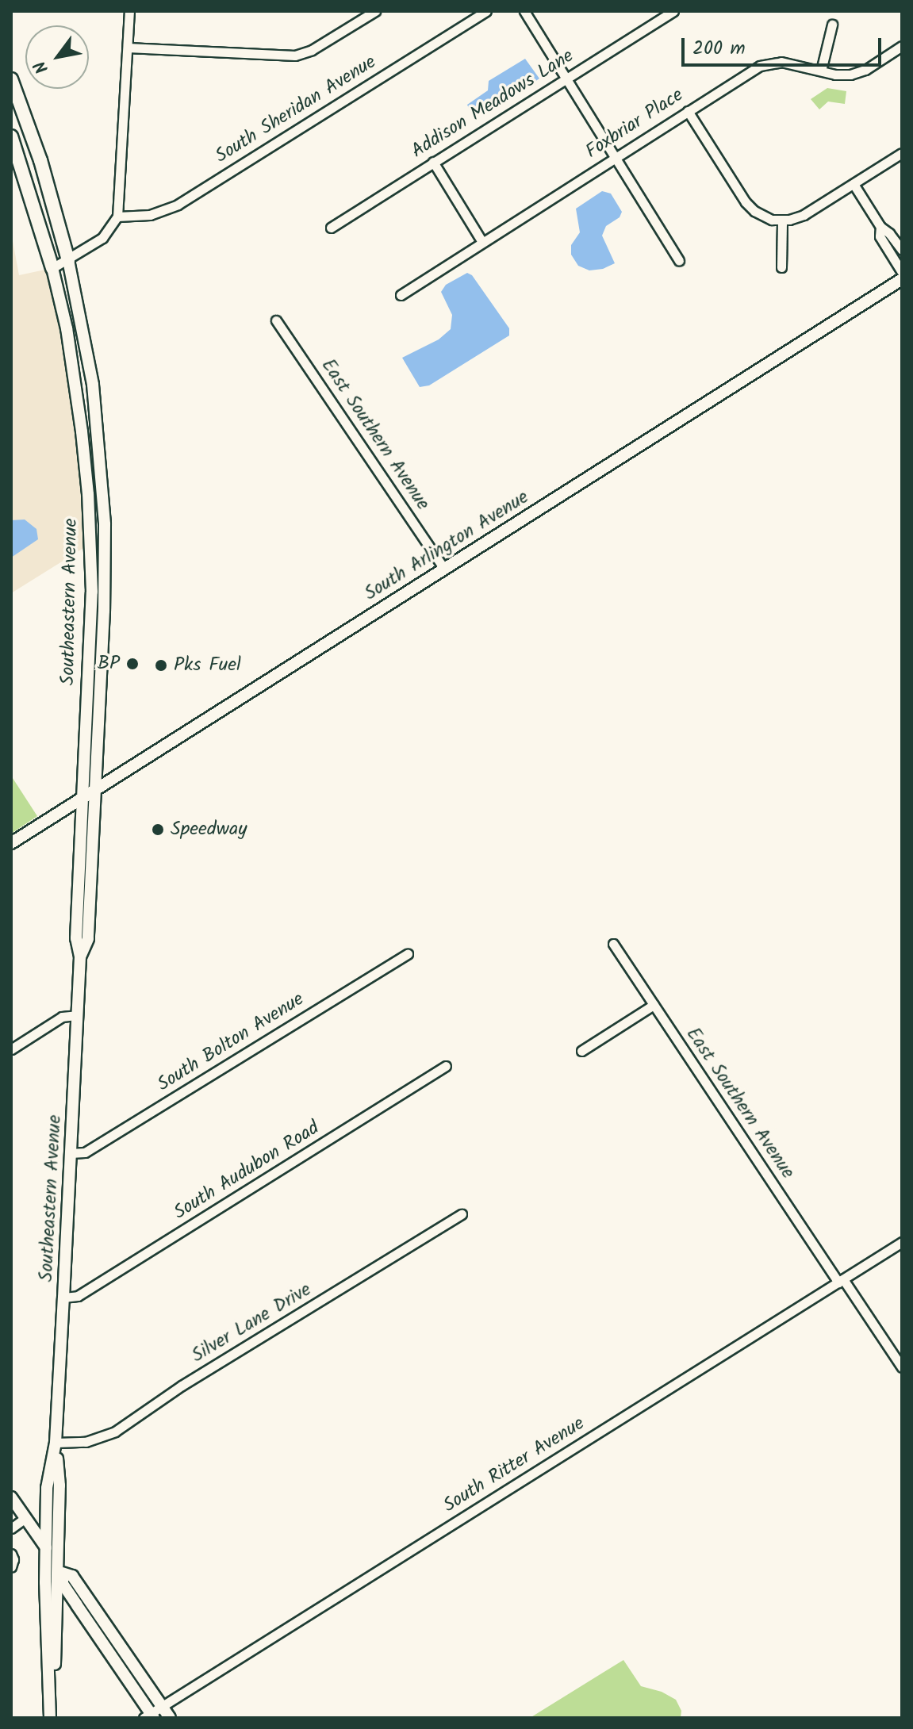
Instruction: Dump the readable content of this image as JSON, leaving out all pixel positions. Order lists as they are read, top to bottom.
{
  "streets": {
    "main road": ["South Arlington Avenue", "Southeastern Avenue"],
    "street": [
      "Addison Meadows Lane",
      "South Sheridan Avenue",
      "Foxbriar Place",
      "East Southern Avenue",
      "South Bolton Avenue",
      "South Audubon Road",
      "Silver Lane Drive",
      "South Ritter Avenue"
    ]
  },
  "crossings": [
    ["East Southern Avenue", "South Arlington Avenue"],
    ["East Southern Avenue", "South Ritter Avenue"],
    ["South Arlington Avenue", "Southeastern Avenue"],
    ["Southeastern Avenue", "South Bolton Avenue"],
    ["Southeastern Avenue", "South Audubon Road"],
    ["Southeastern Avenue", "Silver Lane Drive"]
  ],
  "places": ["BP", "Pks Fuel", "Speedway"],
  "scale_bar": "200 m",
  "north": "bottom left"
}
